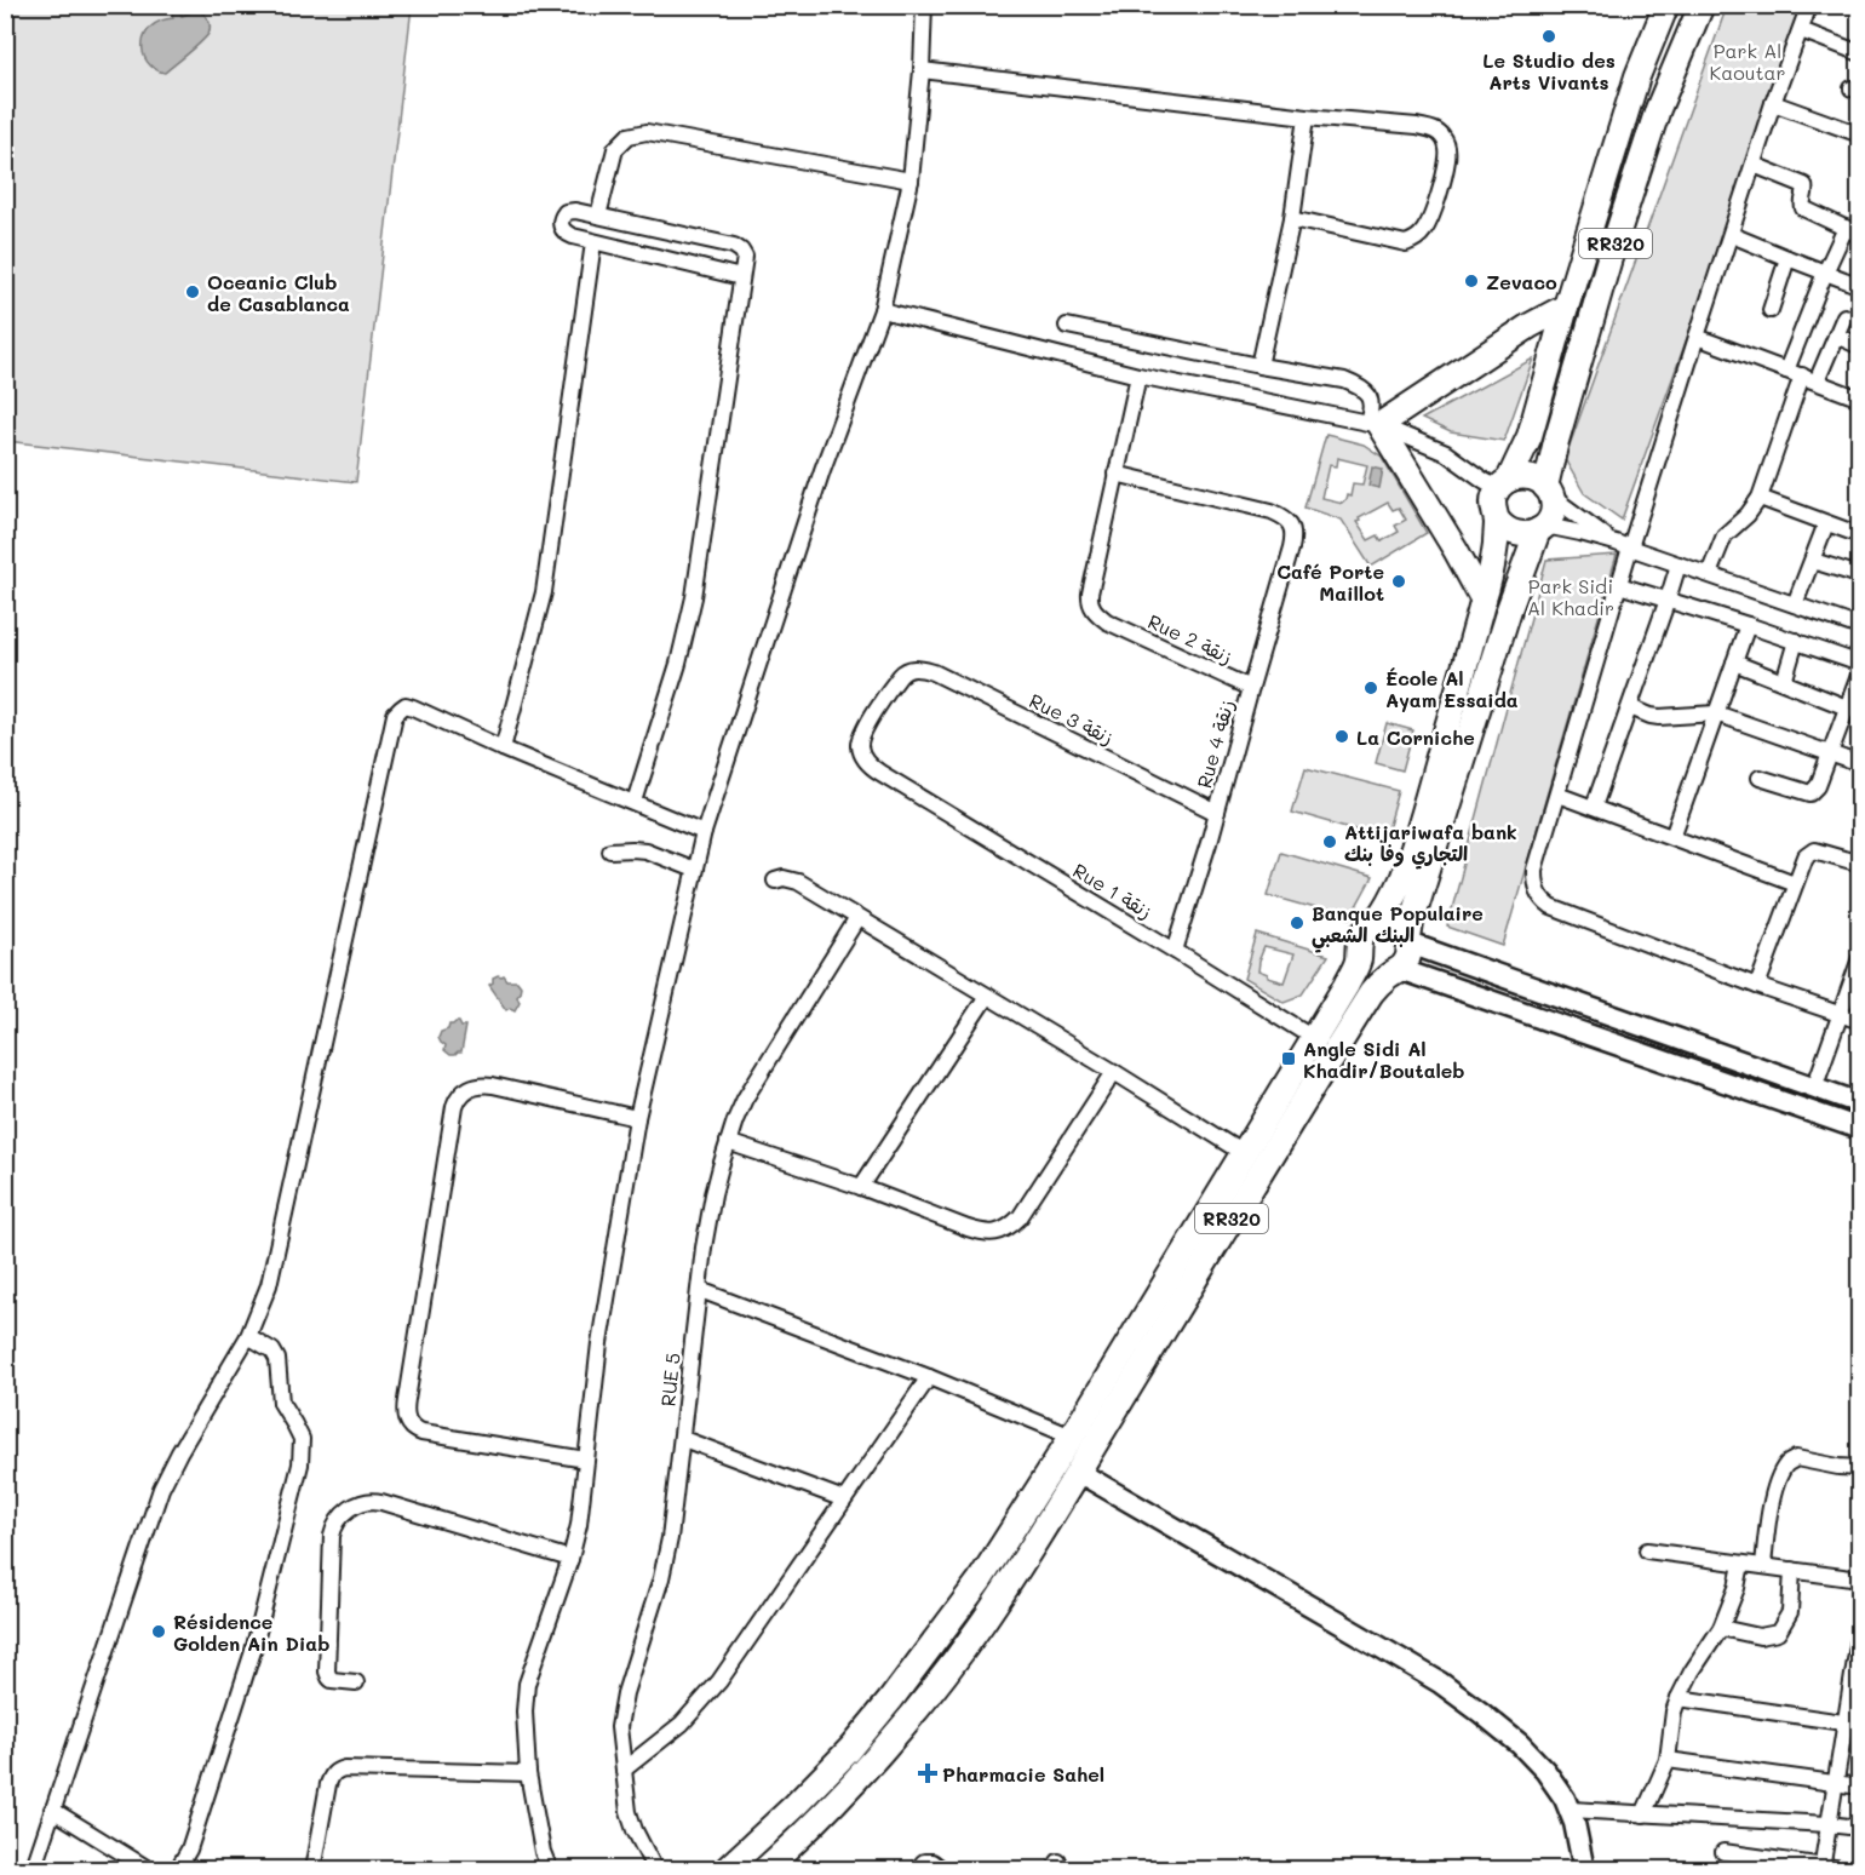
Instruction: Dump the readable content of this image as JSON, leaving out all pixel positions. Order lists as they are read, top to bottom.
{
  "streets": {
    "main road": ["RR320"],
    "street": [
      "Rue 2 زنقة",
      "Rue 3 زنقة",
      "Rue 4 زنقة",
      "Rue 1 زنقة",
      "RUE 5"
    ]
  },
  "crossings": [
    ["RR320", "Rue 1 زنقة"],
    ["Rue 2 زنقة", "Rue 4 زنقة"],
    ["Rue 3 زنقة", "Rue 4 زنقة"],
    ["Rue 3 زنقة", "Rue 1 زنقة"],
    ["Rue 4 زنقة", "Rue 1 زنقة"]
  ],
  "parks": ["Park Al Kaoutar", "Park Sidi Al Khadir"],
  "places": {
    "other": [
      "Le Studio des Arts Vivants",
      "Zevaco",
      "Oceanic Club de Casablanca",
      "Café Porte Maillot",
      "École Al Ayam Essaida",
      "La Corniche",
      "Attijariwafa bank التجاري وفا بنك",
      "Banque Populaire البنك الشعبي",
      "Résidence Golden Ain Diab"
    ],
    "transit": ["Angle Sidi Al Khadir/Boutaleb"],
    "health": ["Pharmacie Sahel"]
  }
}
